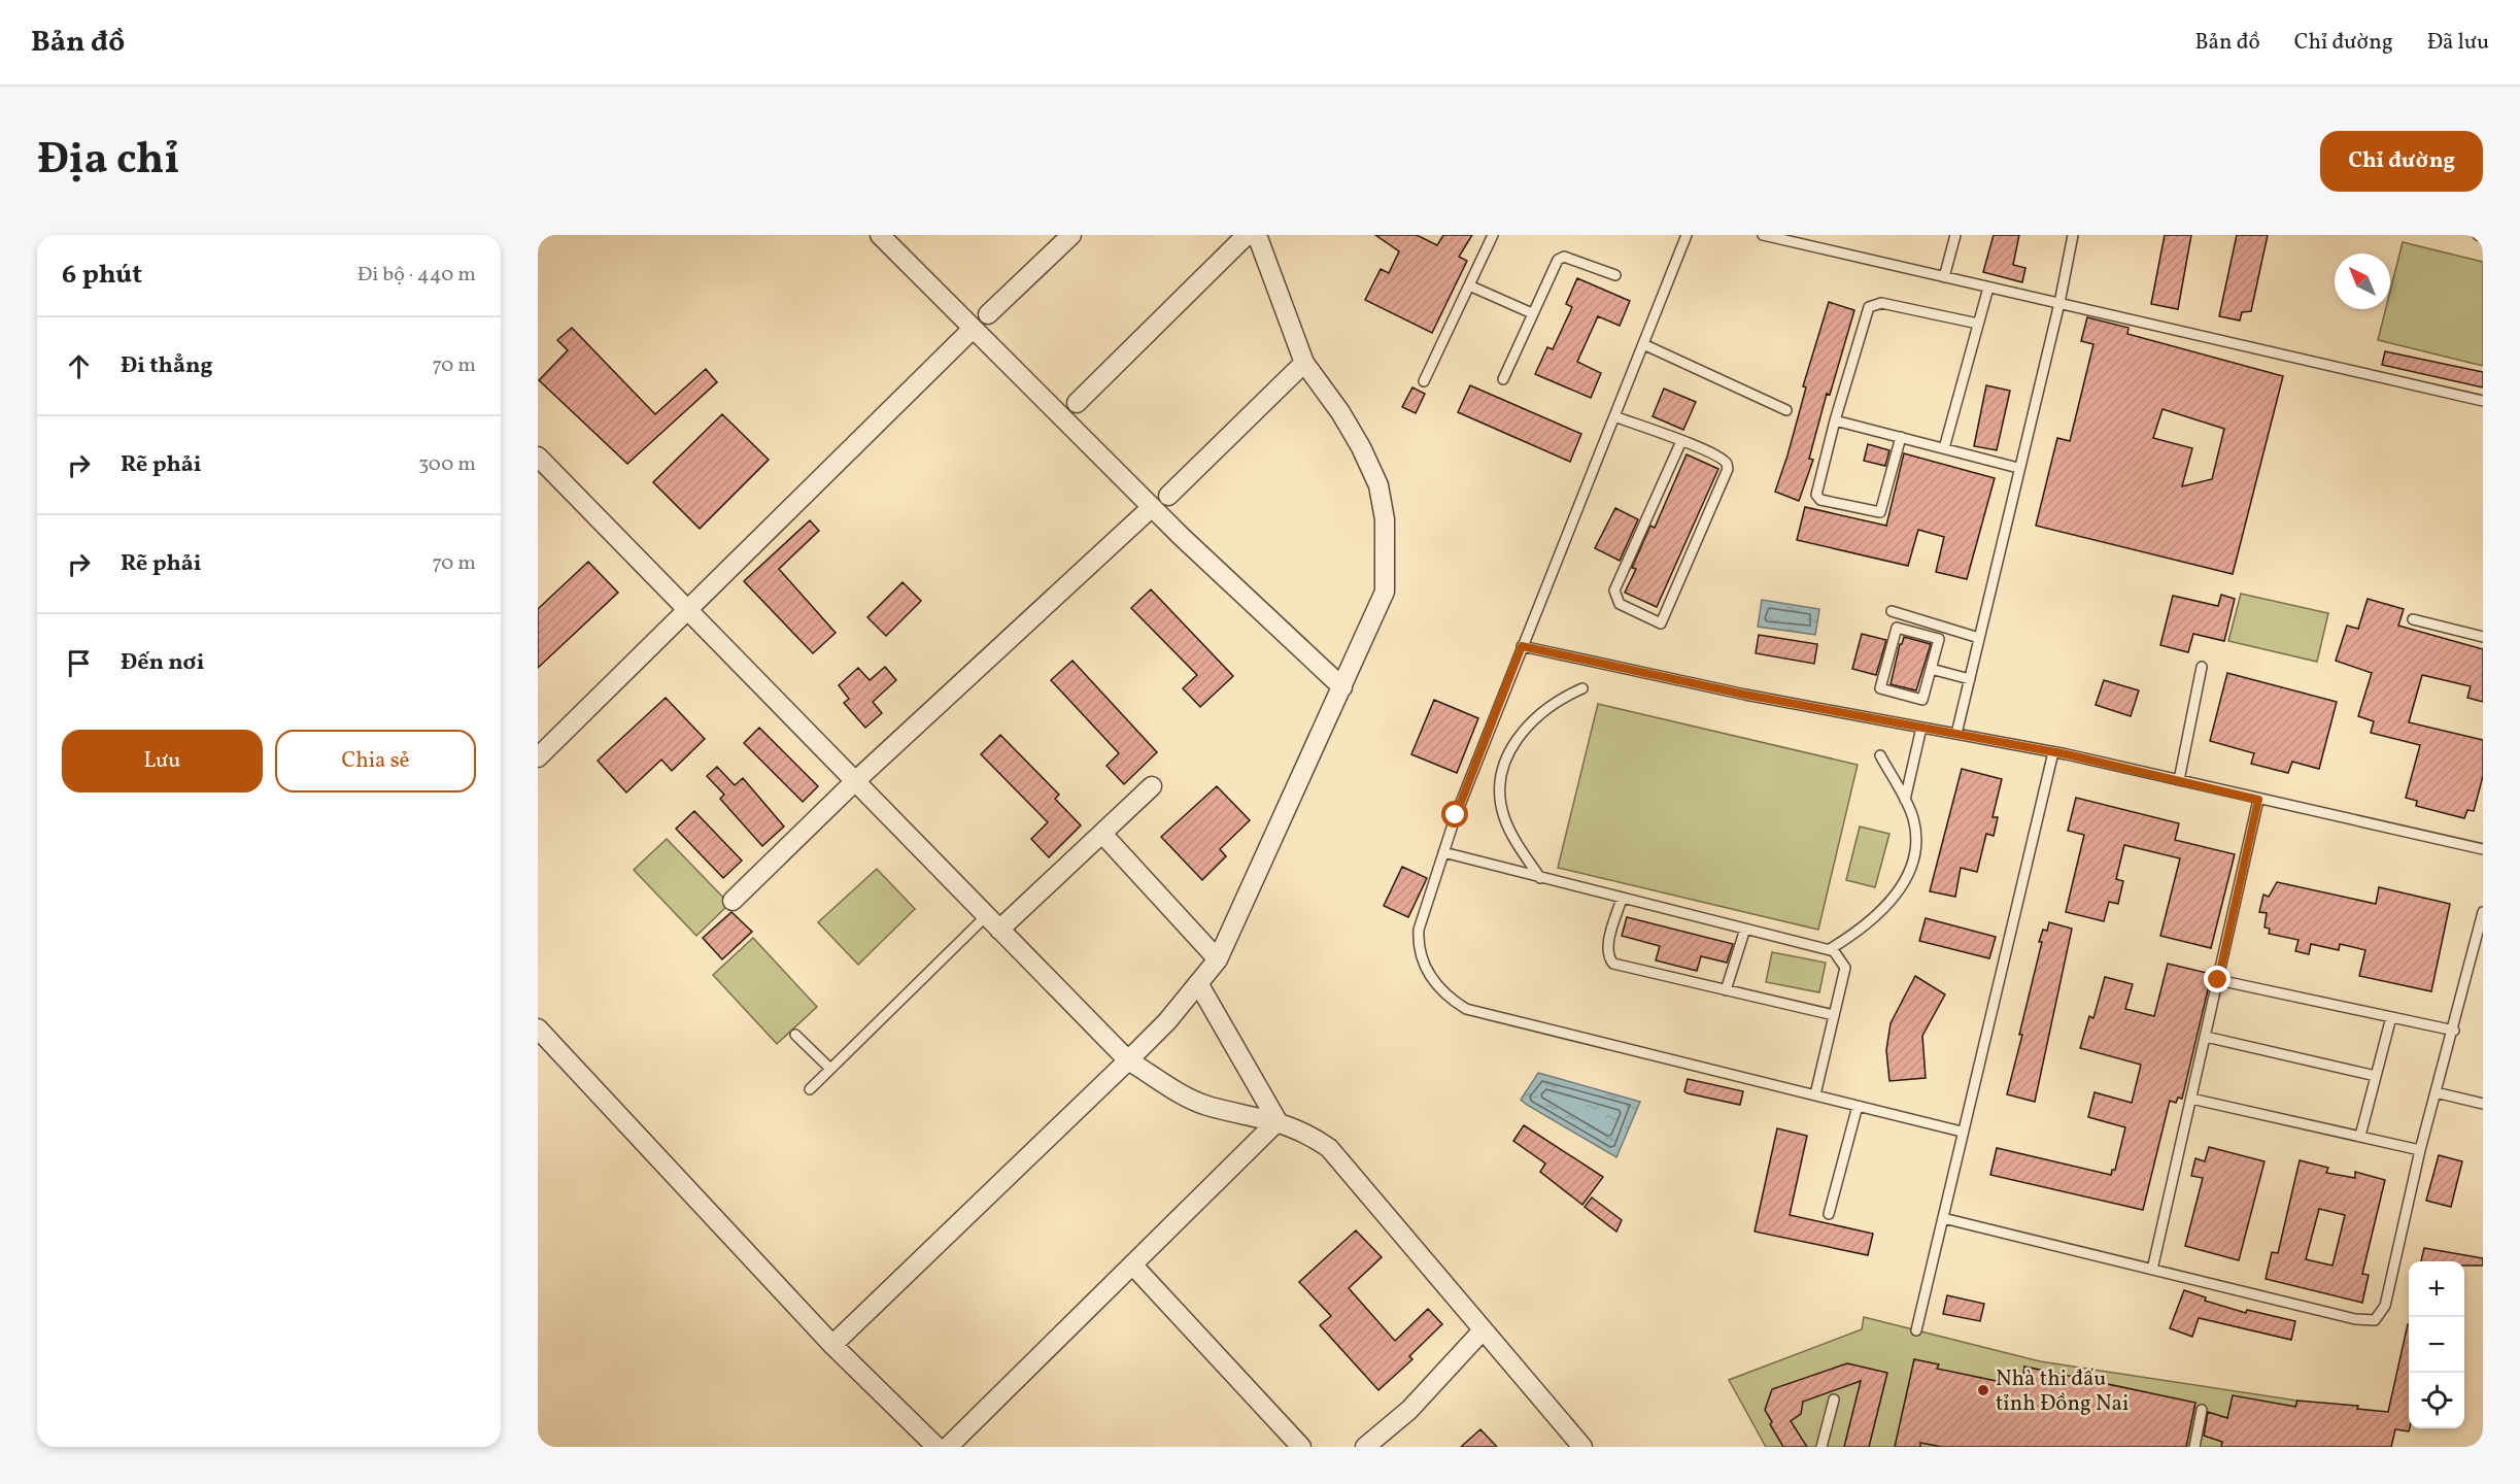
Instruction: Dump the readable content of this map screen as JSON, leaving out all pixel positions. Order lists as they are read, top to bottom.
{
  "places": ["Nhà thi đấu tỉnh Đồng Nai"],
  "north": "top left",
  "page": {
    "header": "Bản đồ",
    "nav": ["Bản đồ", "Chỉ đường", "Đã lưu"],
    "title": "Địa chỉ",
    "buttons": [
      "Chỉ đường",
      ["Lưu", "Chia sẻ"]
    ],
    "heading": ["6 phút", "Đi bộ · 440 m"],
    "list": [
      ["Đi thẳng", "70 m"],
      ["Rẽ phải", "300 m"],
      ["Rẽ phải", "70 m"],
      "Đến nơi"
    ],
    "map_buttons": ["+", "−"]
  }
}
